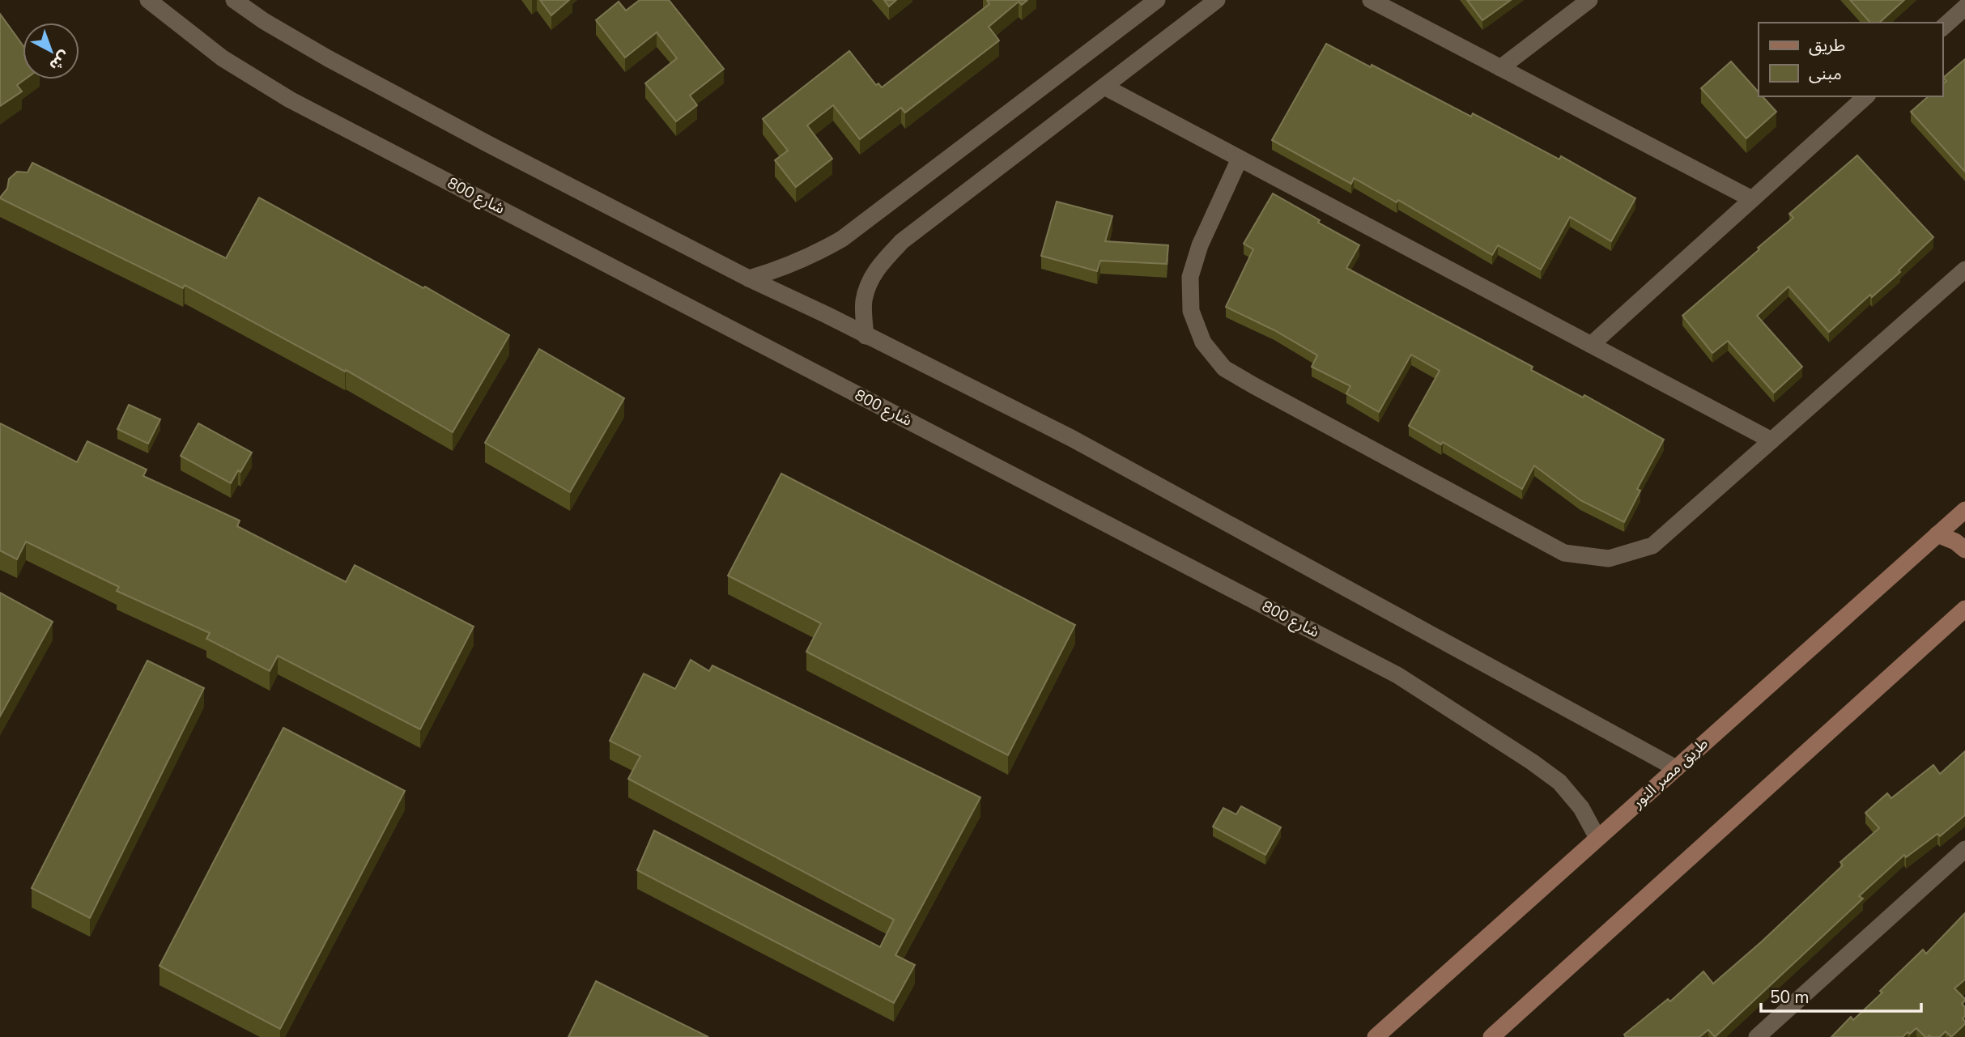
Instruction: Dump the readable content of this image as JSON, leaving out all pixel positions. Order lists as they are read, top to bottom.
{
  "streets": {
    "street": ["شارع 800", "طريق مصر النور"]
  },
  "crossings": [
    ["شارع 800", "طريق مصر النور"]
  ],
  "legend": ["طريق", "مبنى"],
  "scale_bar": "50 m",
  "north": "bottom right"
}
